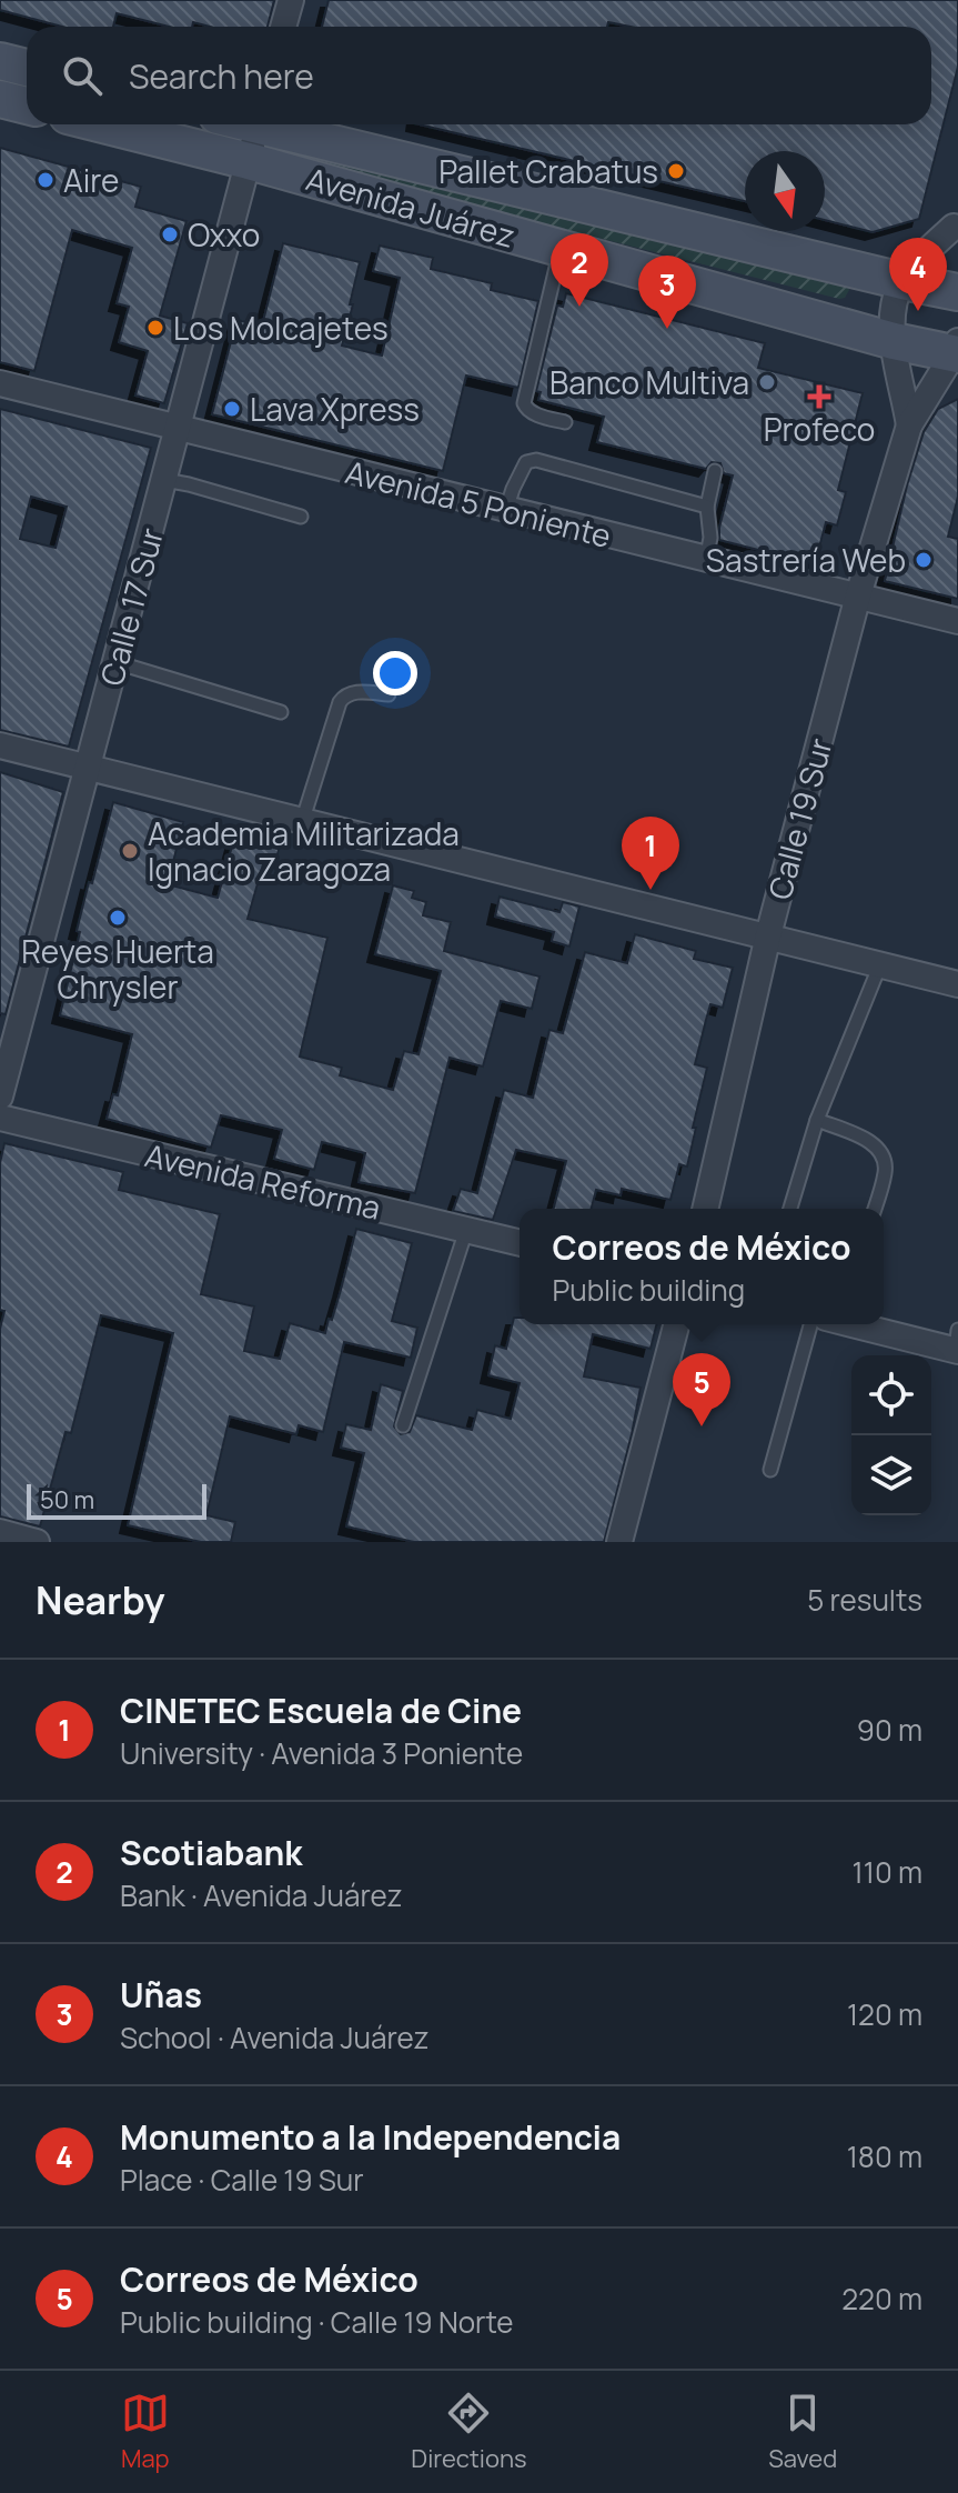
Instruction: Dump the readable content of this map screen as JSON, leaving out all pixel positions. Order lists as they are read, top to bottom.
{
  "streets": {
    "main road": ["Avenida Juárez"],
    "street": [
      "Avenida 5 Poniente",
      "Calle 17 Sur",
      "Calle 19 Sur",
      "Avenida Reforma"
    ]
  },
  "crossings": [
    ["Avenida Juárez", "Calle 17 Sur"],
    ["Avenida Juárez", "Calle 19 Sur"],
    ["Avenida 5 Poniente", "Calle 17 Sur"],
    ["Avenida 5 Poniente", "Calle 19 Sur"]
  ],
  "places": {
    "other": [
      "Pallet Crabatus",
      "Aire",
      "Oxxo",
      "Los Molcajetes",
      "Banco Multiva",
      "Lava Xpress",
      "Sastrería Web",
      "Academia Militarizada Ignacio Zaragoza",
      "Reyes Huerta Chrysler"
    ],
    "health": ["Profeco"]
  },
  "scale_bar": "50 m",
  "north": "bottom",
  "page": {
    "search": "Search here",
    "pins": [
      "2",
      "4",
      "3",
      "1",
      "5"
    ],
    "popup": ["Correos de México", "Public building"],
    "scale": "50 m",
    "heading": ["Nearby", "5 results"],
    "list": [
      {
        "mark": "1",
        "name": "CINETEC Escuela de Cine",
        "note": "University · Avenida 3 Poniente",
        "value": "90 m"
      },
      {
        "mark": "2",
        "name": "Scotiabank",
        "note": "Bank · Avenida Juárez",
        "value": "110 m"
      },
      {
        "mark": "3",
        "name": "Uñas",
        "note": "School · Avenida Juárez",
        "value": "120 m"
      },
      {
        "mark": "4",
        "name": "Monumento a la Independencia",
        "note": "Place · Calle 19 Sur",
        "value": "180 m"
      },
      {
        "mark": "5",
        "name": "Correos de México",
        "note": "Public building · Calle 19 Norte",
        "value": "220 m"
      }
    ],
    "nav": ["Map", "Directions", "Saved"]
  }
}
